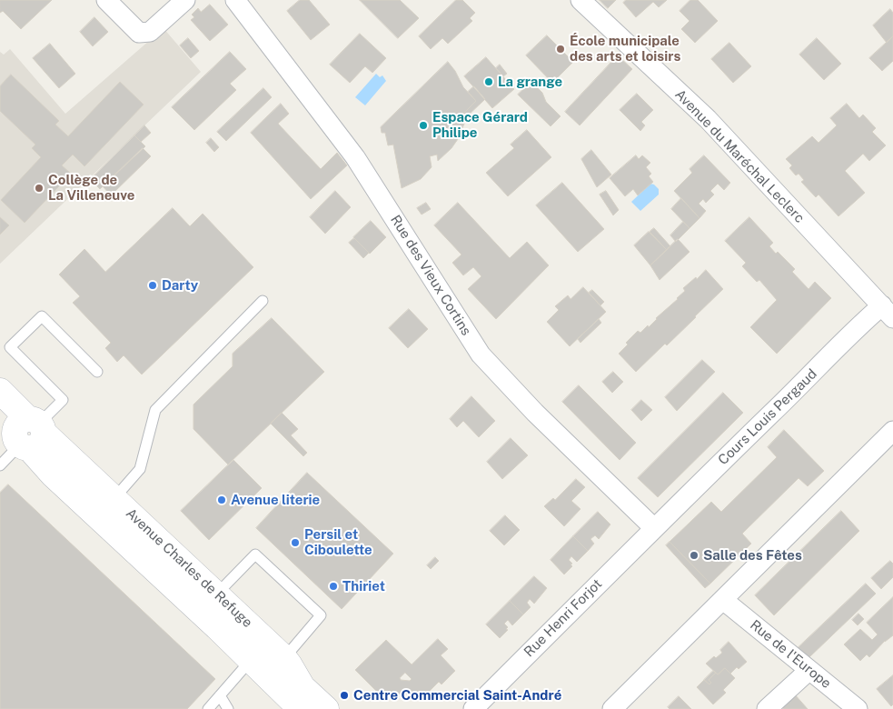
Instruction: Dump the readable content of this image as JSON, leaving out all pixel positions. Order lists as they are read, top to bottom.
{
  "streets": {
    "street": [
      "Avenue du Maréchal Leclerc",
      "Rue des Vieux Cortins",
      "Cours Louis Pergaud",
      "Avenue Charles de Refuge",
      "Rue Henri Forjot",
      "Rue de l'Europe"
    ]
  },
  "crossings": [
    ["Avenue du Maréchal Leclerc", "Cours Louis Pergaud"],
    ["Rue des Vieux Cortins", "Cours Louis Pergaud"],
    ["Rue des Vieux Cortins", "Rue Henri Forjot"],
    ["Cours Louis Pergaud", "Rue Henri Forjot"]
  ],
  "places": [
    "École municipale des arts et loisirs",
    "La grange",
    "Espace Gérard Philipe",
    "Collège de La Villeneuve",
    "Darty",
    "Avenue literie",
    "Persil et Ciboulette",
    "Salle des Fêtes",
    "Thiriet",
    "Centre Commercial Saint-André"
  ]
}
